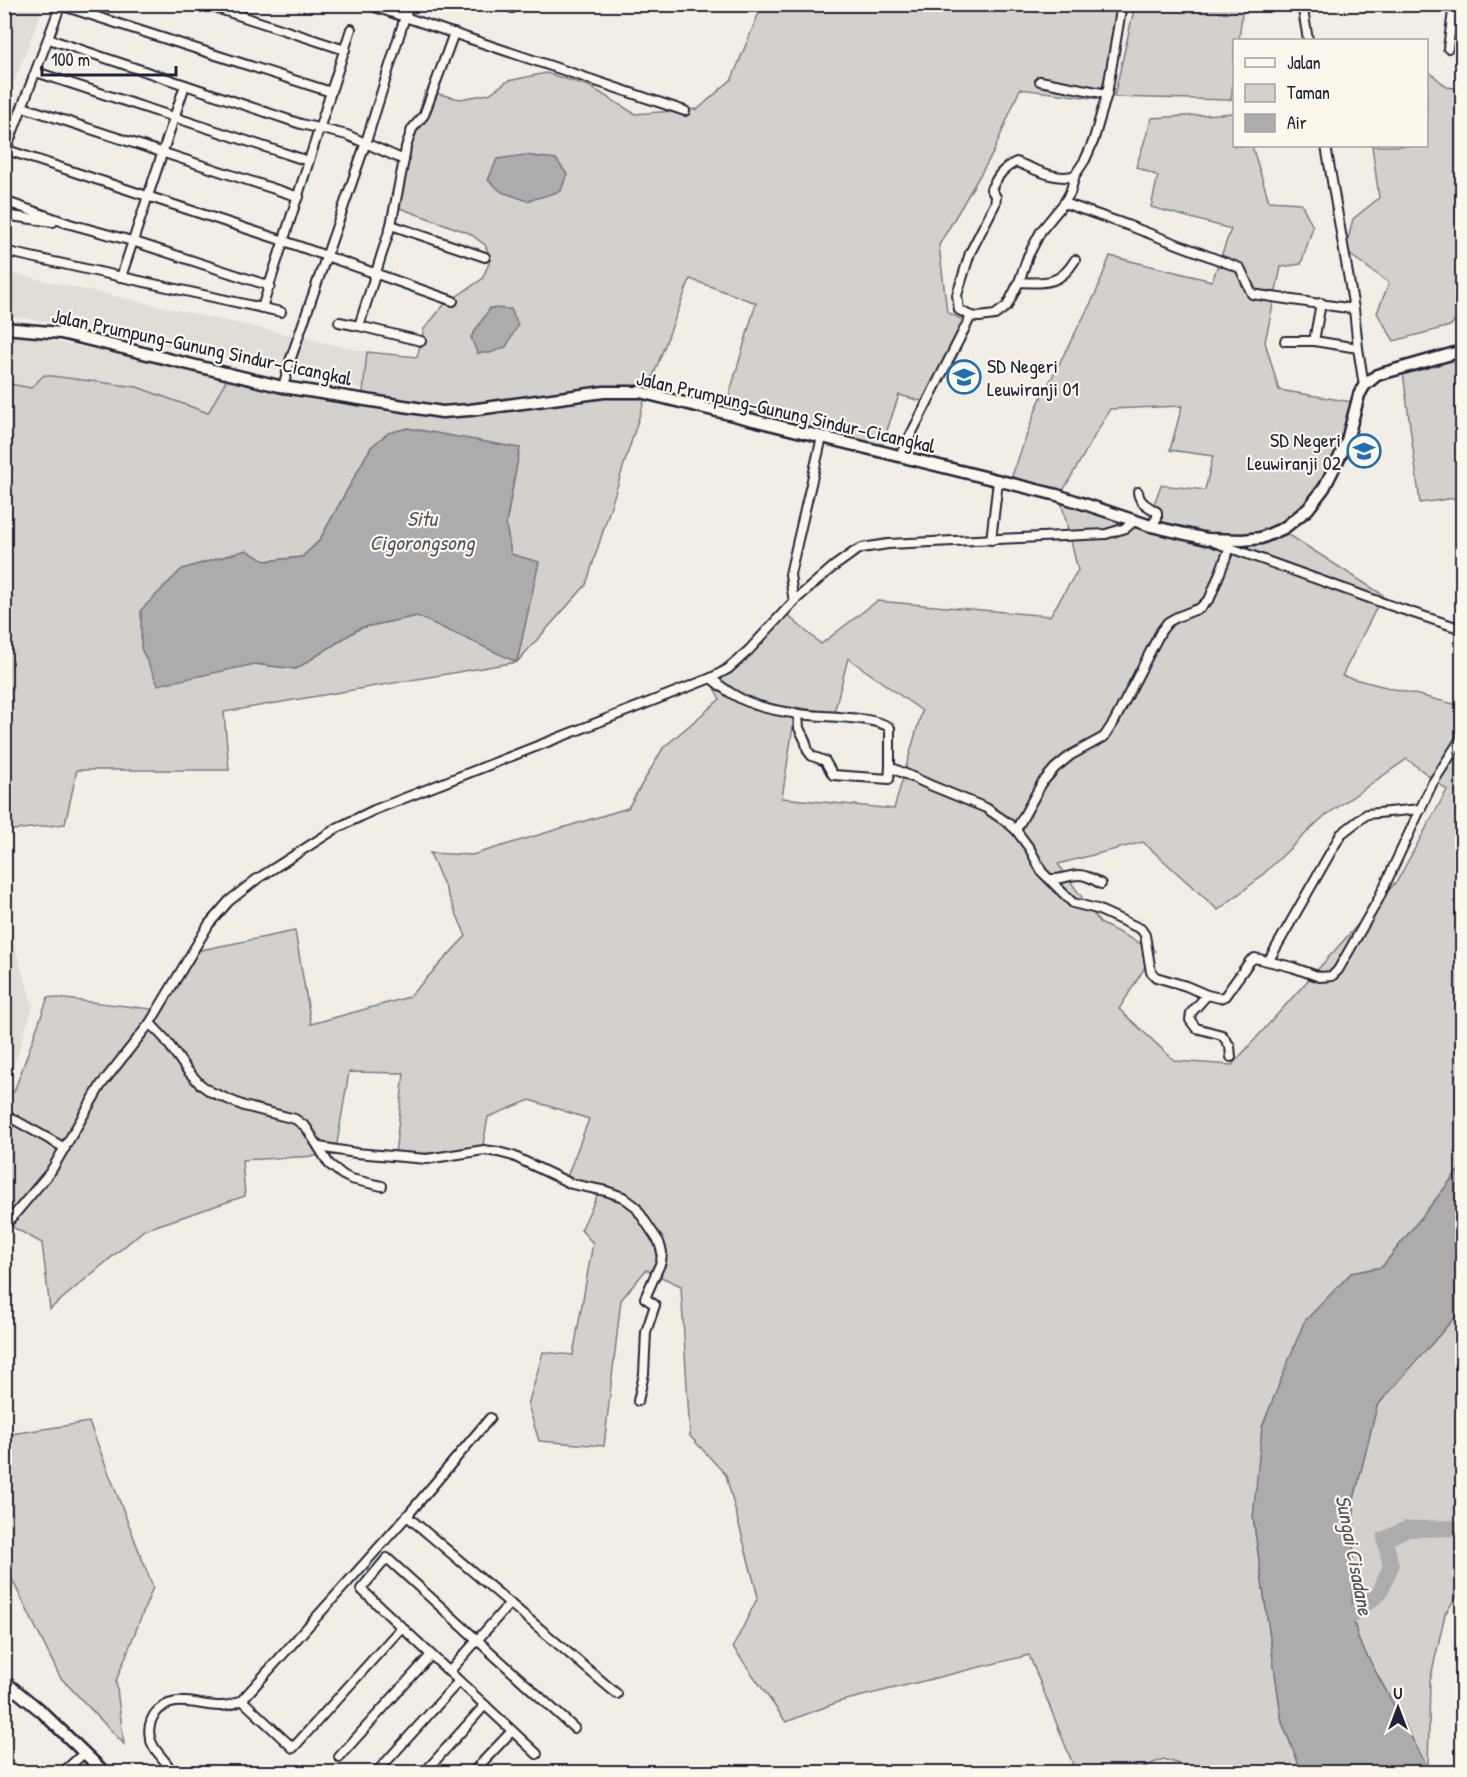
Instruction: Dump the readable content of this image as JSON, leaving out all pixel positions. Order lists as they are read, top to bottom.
{
  "streets": {
    "main road": ["Jalan Prumpung–Gunung Sindur–Cicangkal"]
  },
  "water": ["Situ Cigorongsong", "Sungai Cisadane"],
  "places": {
    "school or university": ["SD Negeri Leuwiranji 01", "SD Negeri Leuwiranji 02"]
  },
  "legend": ["Jalan", "Taman", "Air"],
  "scale_bar": "100 m",
  "north": "top"
}
